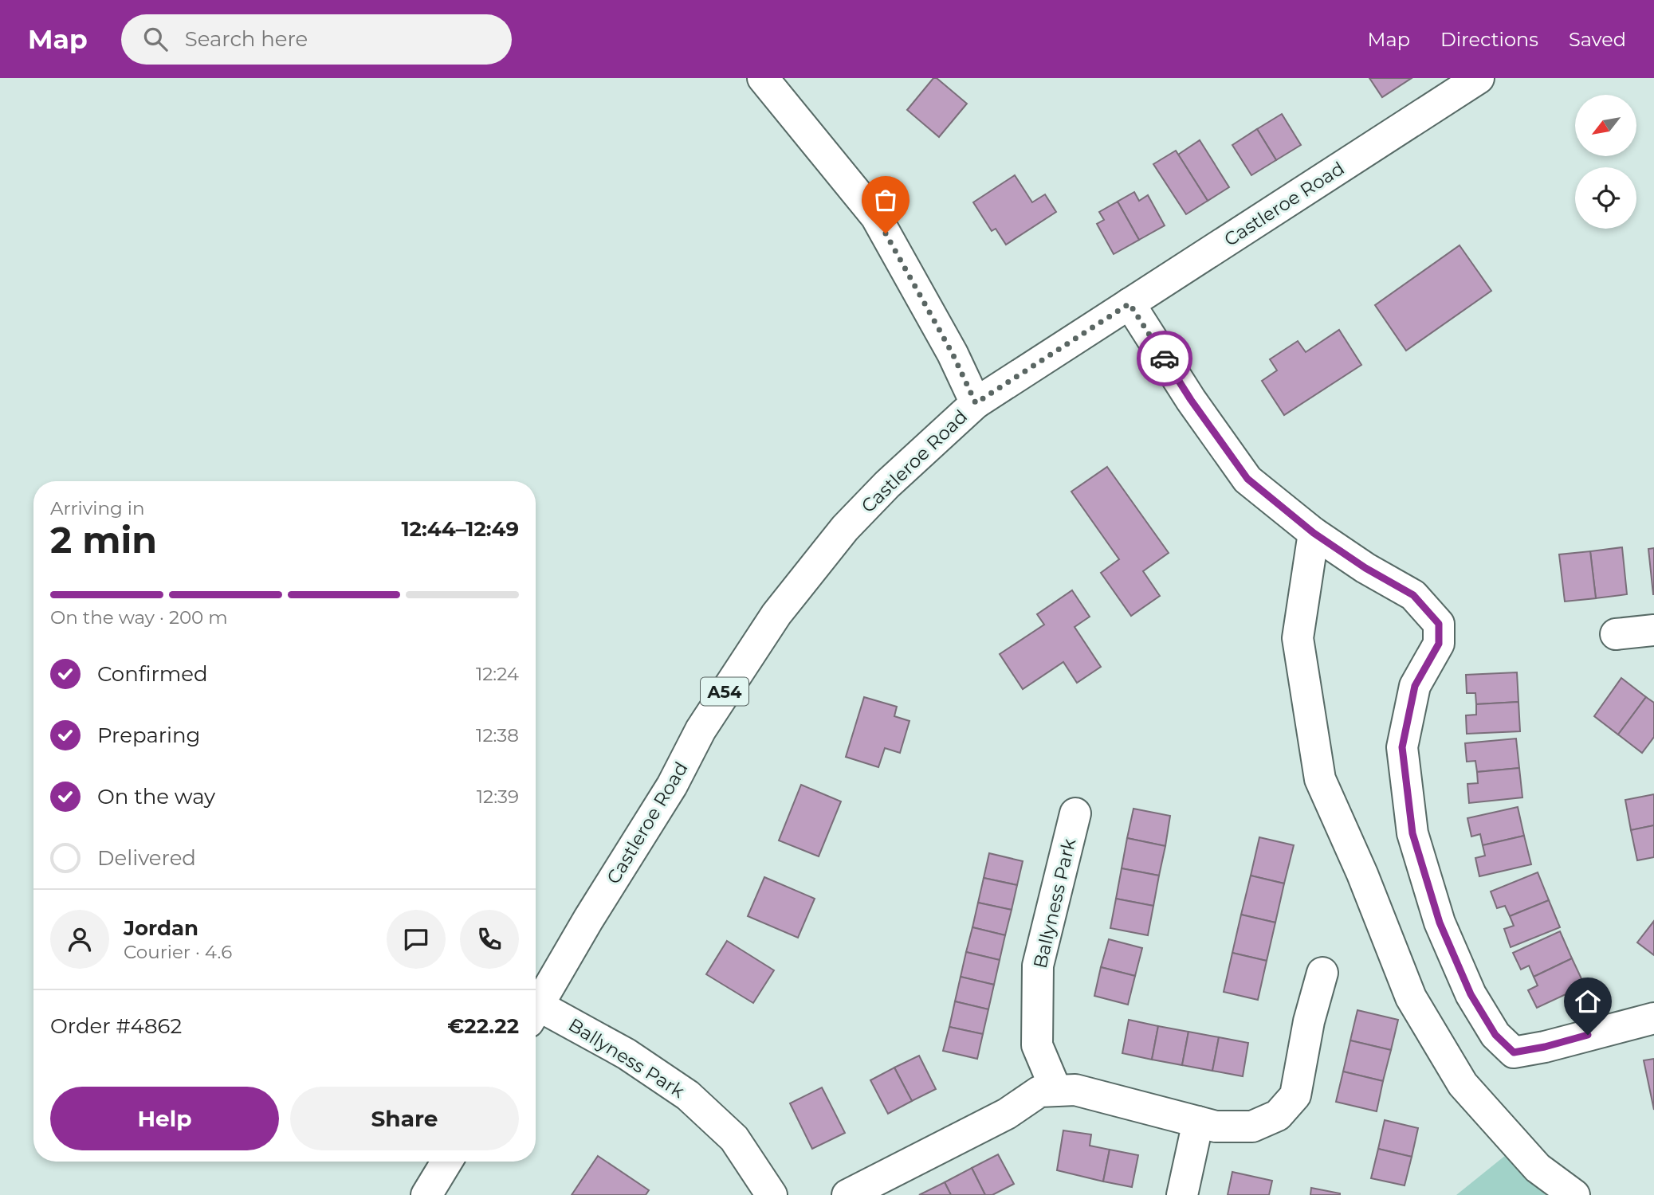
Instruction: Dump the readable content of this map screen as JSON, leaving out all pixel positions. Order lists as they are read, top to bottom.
{
  "streets": {
    "street": ["Castleroe Road", "A54", "Ballyness Park"]
  },
  "north": "bottom left",
  "page": {
    "header": "Map",
    "search": "Search here",
    "nav": ["Map", "Directions", "Saved"],
    "heading": ["2 min", "Arriving in", "12:44–12:49"],
    "panel": [
      "Jordan",
      "Courier · 4.6",
      "Order #4862",
      "€22.22"
    ],
    "bar": "On the way · 200 m",
    "list": [
      ["Confirmed", "12:24"],
      ["Preparing", "12:38"],
      ["On the way", "12:39"],
      "Delivered"
    ],
    "buttons": ["Help", "Share"]
  }
}
